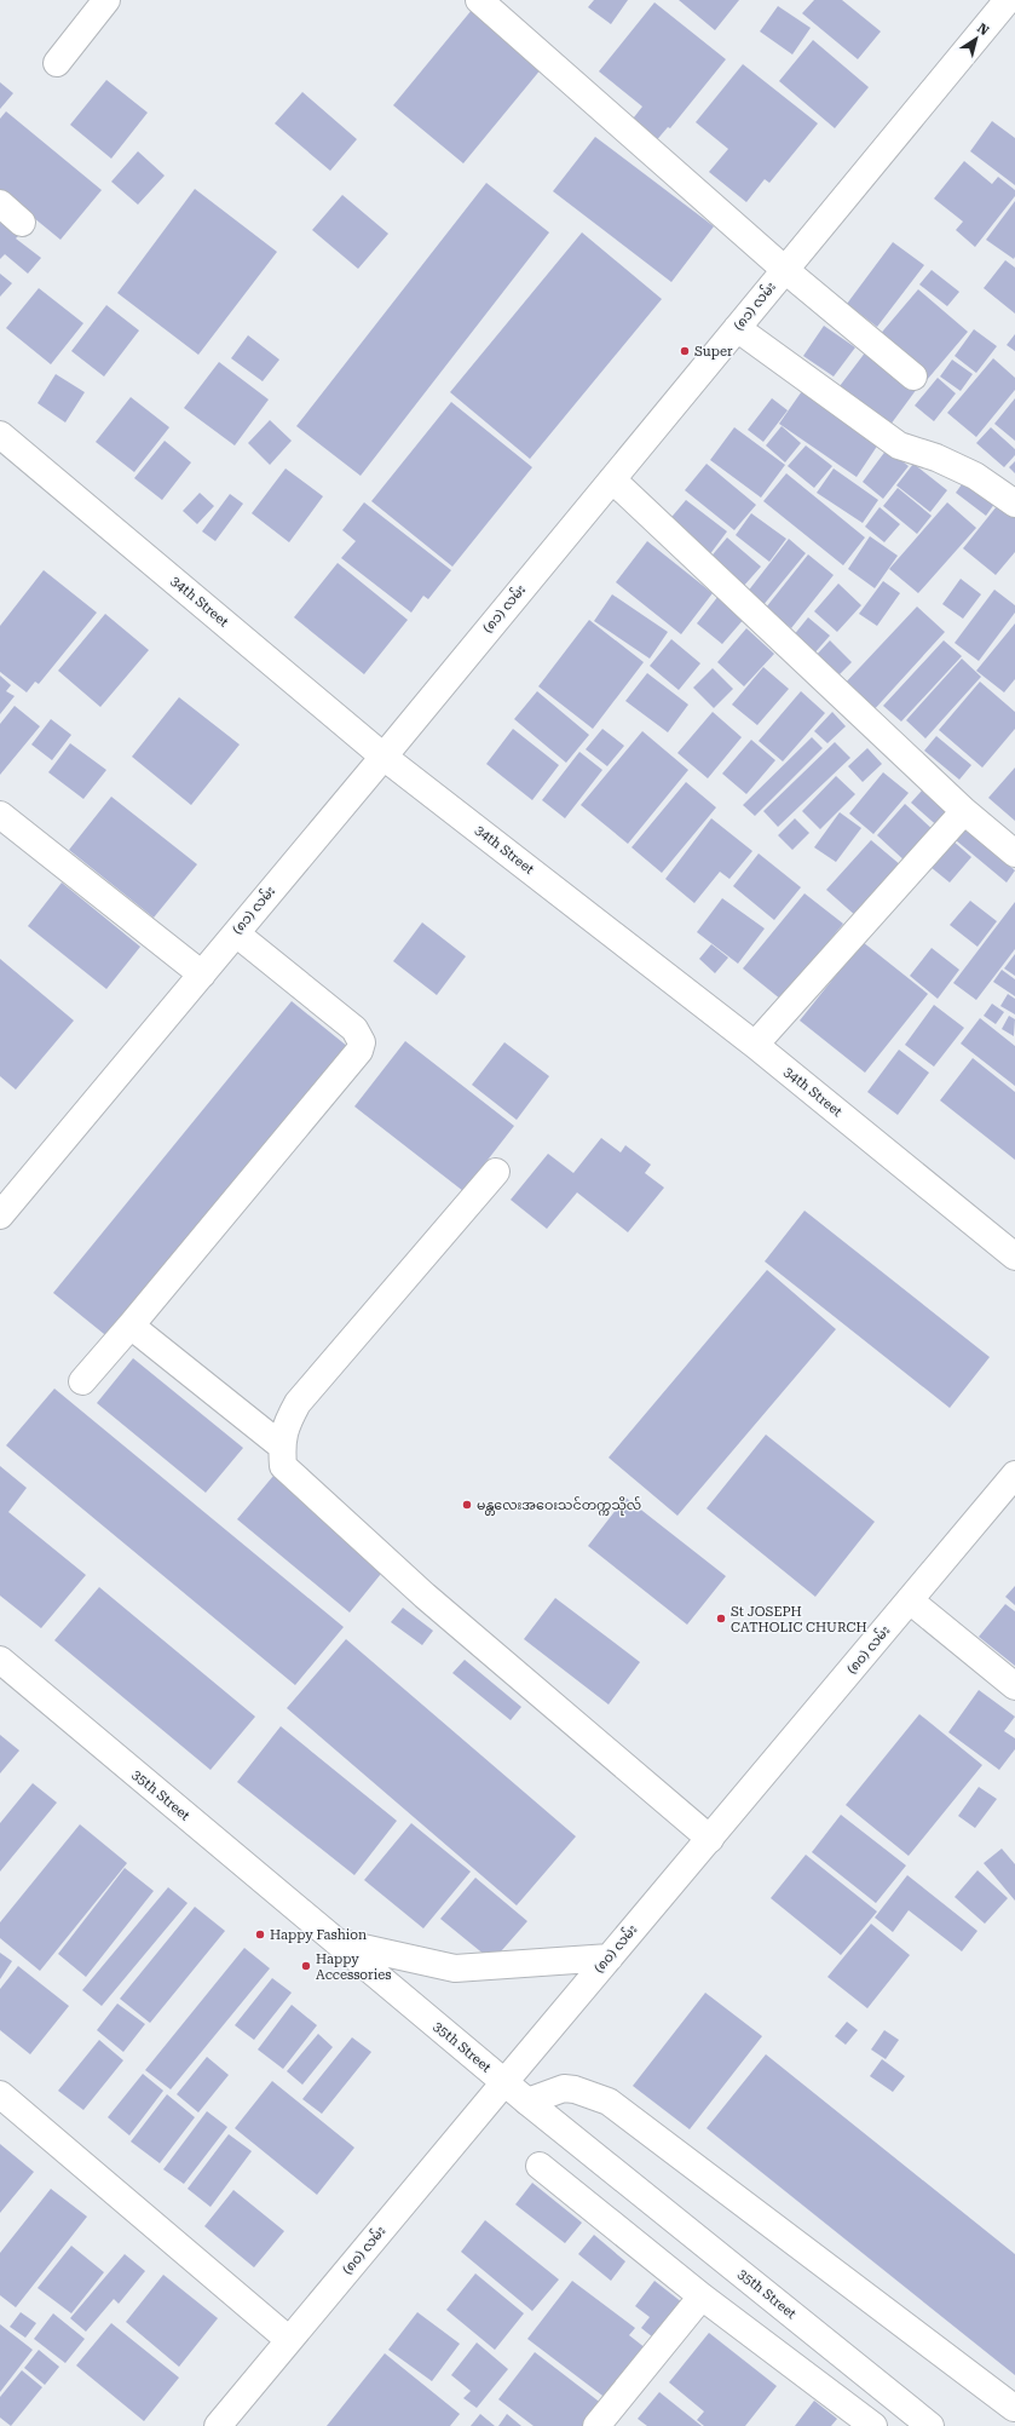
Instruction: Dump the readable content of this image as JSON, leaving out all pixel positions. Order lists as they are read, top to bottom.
{
  "streets": {
    "street": [
      "(၈၁) လမ်း",
      "34th Street",
      "(၈၀) လမ်း",
      "35th Street"
    ]
  },
  "crossings": [
    ["(၈၁) လမ်း", "34th Street"],
    ["(၈၀) လမ်း", "35th Street"]
  ],
  "places": [
    "Super",
    "မန္တလေးအဝေးသင်တက္ကသိုလ်",
    "St JOSEPH CATHOLIC CHURCH",
    "Happy Fashion",
    "Happy Accessories"
  ],
  "north": "top right"
}
